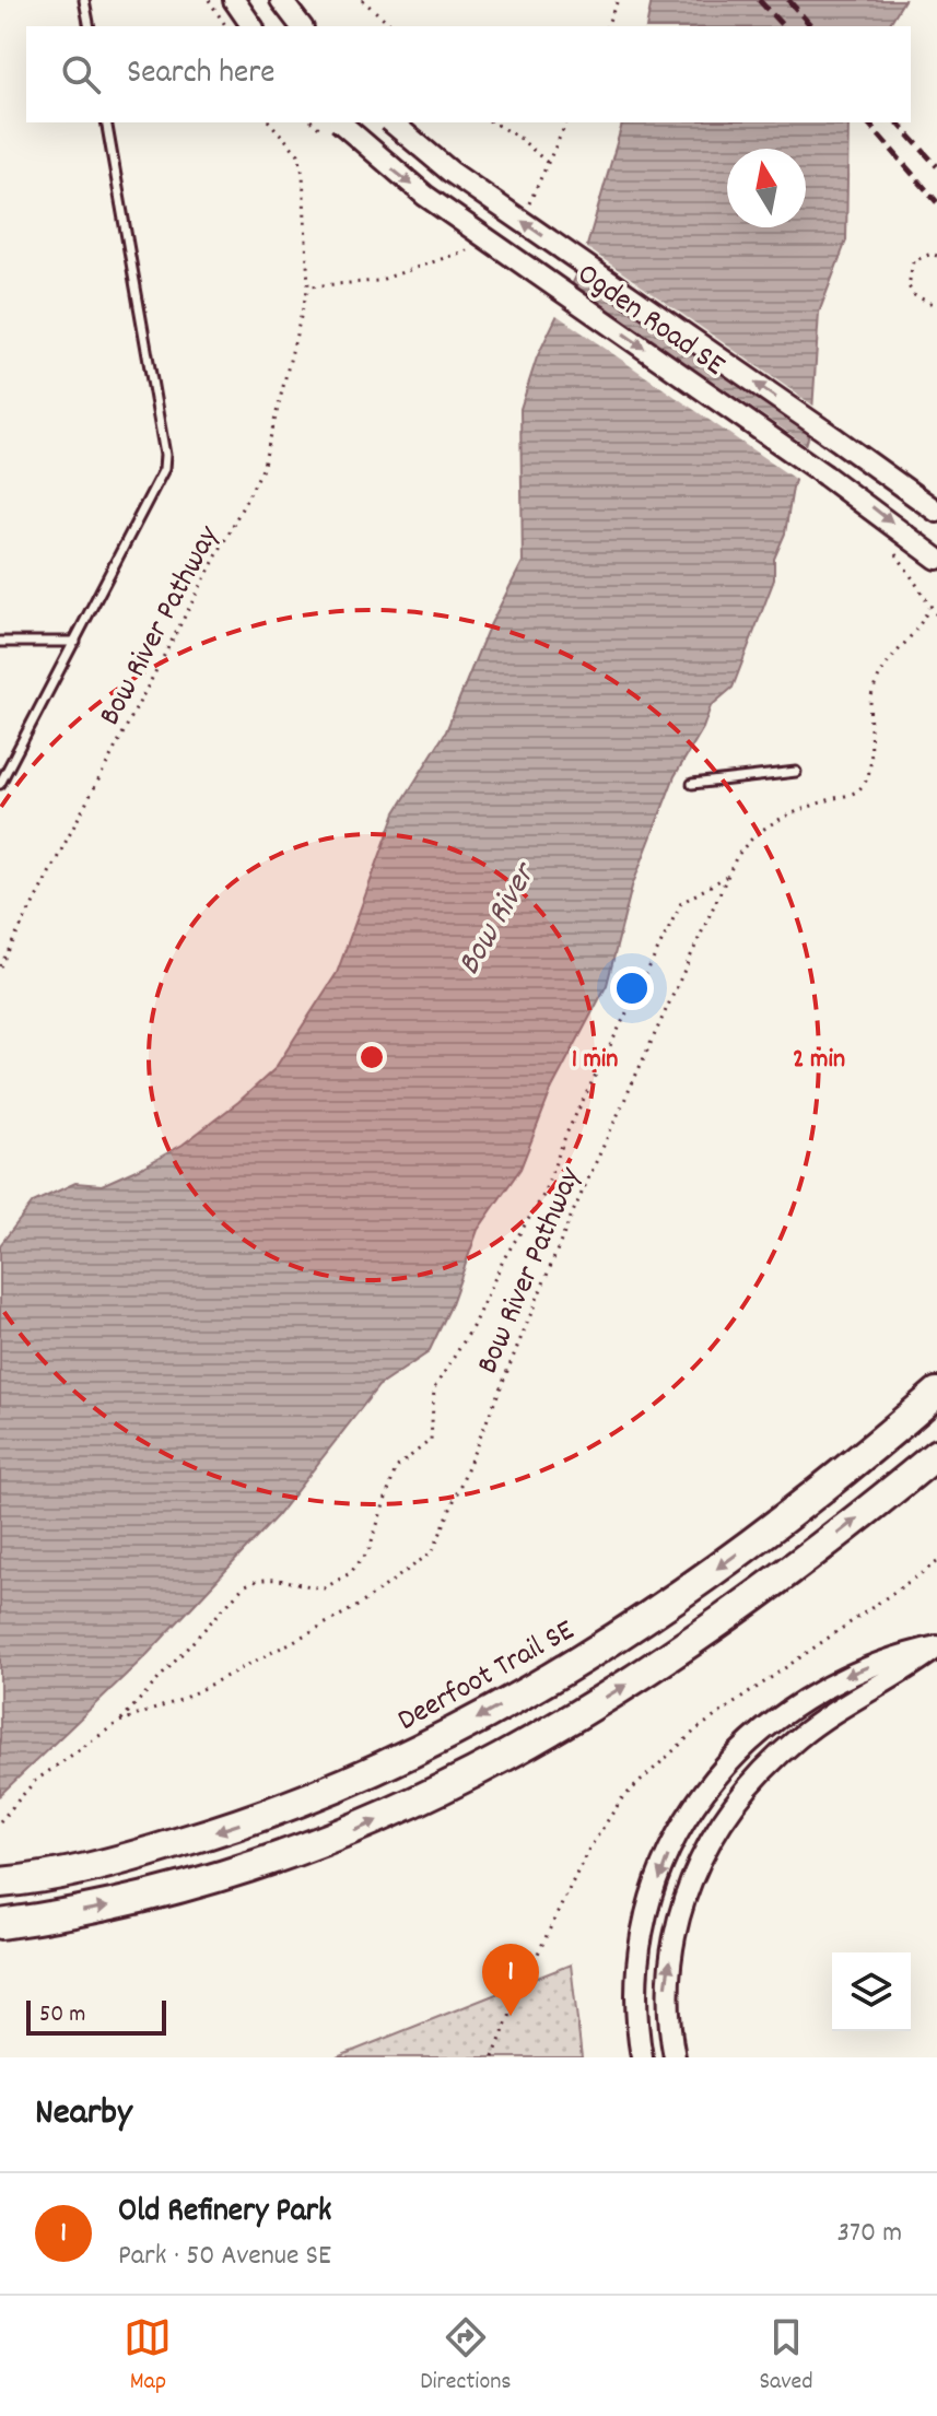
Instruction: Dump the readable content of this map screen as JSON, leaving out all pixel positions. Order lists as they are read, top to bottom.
{
  "streets": {
    "highway": ["Deerfoot Trail SE"],
    "street": ["Ogden Road SE"],
    "path": ["Bow River Pathway"]
  },
  "water": ["Bow River"],
  "scale_bar": "50 m",
  "north": "top",
  "page": {
    "search": "Search here",
    "pins": "1",
    "scale": "50 m",
    "heading": "Nearby",
    "list": [
      {
        "mark": "1",
        "name": "Old Refinery Park",
        "note": "Park · 50 Avenue SE",
        "value": "370 m"
      }
    ],
    "nav": ["Map", "Directions", "Saved"]
  },
  "rings": ["1 min", "2 min"]
}
